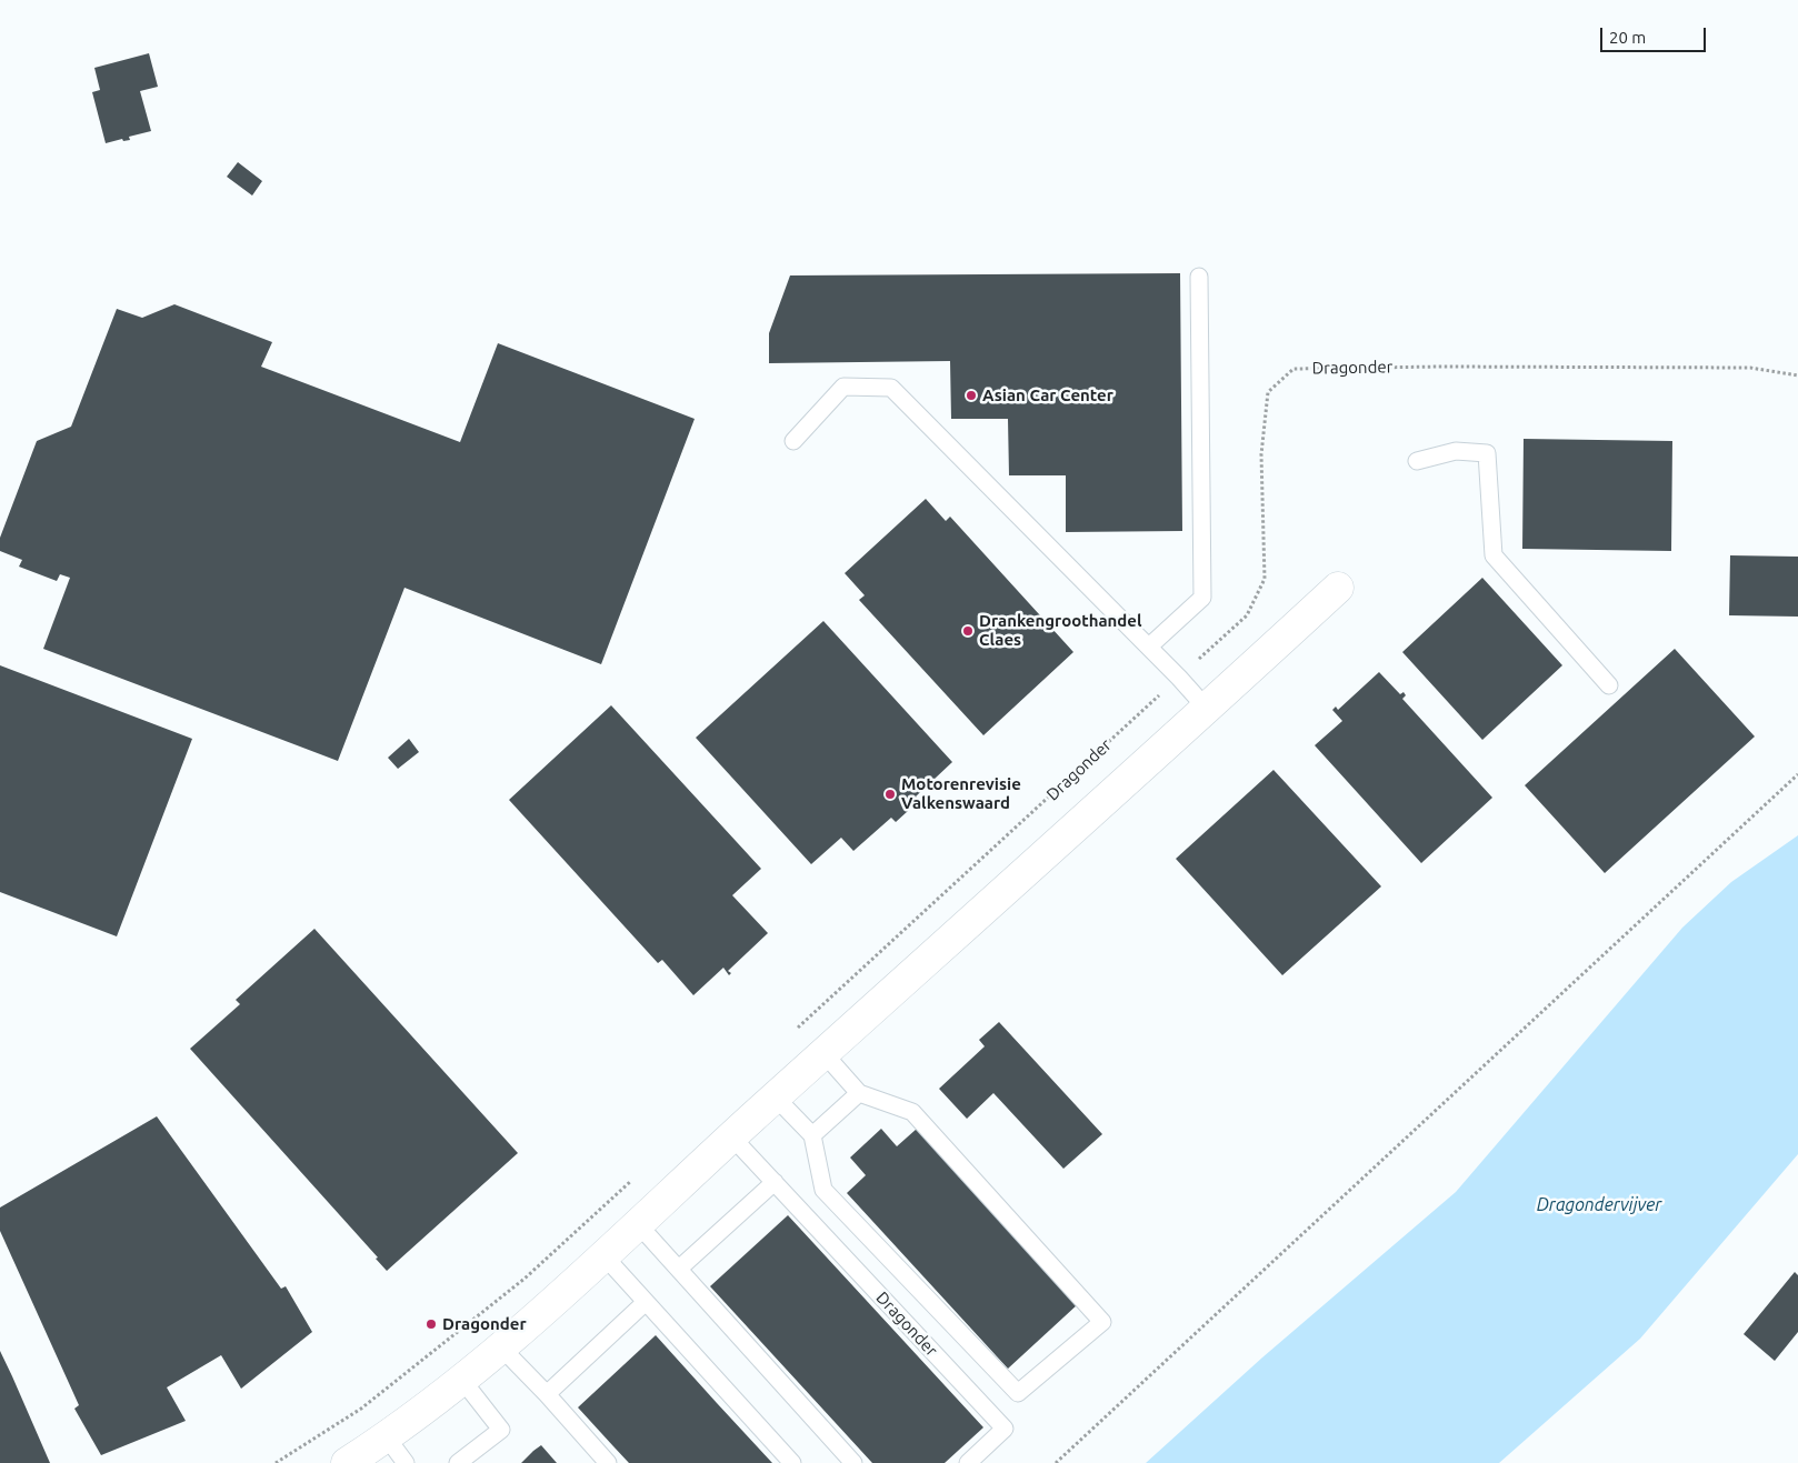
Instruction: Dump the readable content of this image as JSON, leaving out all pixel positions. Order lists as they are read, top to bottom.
{
  "streets": {
    "lane": ["Dragonder"]
  },
  "water": ["Dragondervijver"],
  "places": [
    "Asian Car Center",
    "Drankengroothandel Claes",
    "Motorenrevisie Valkenswaard",
    "Dragonder"
  ],
  "scale_bar": "20 m"
}
